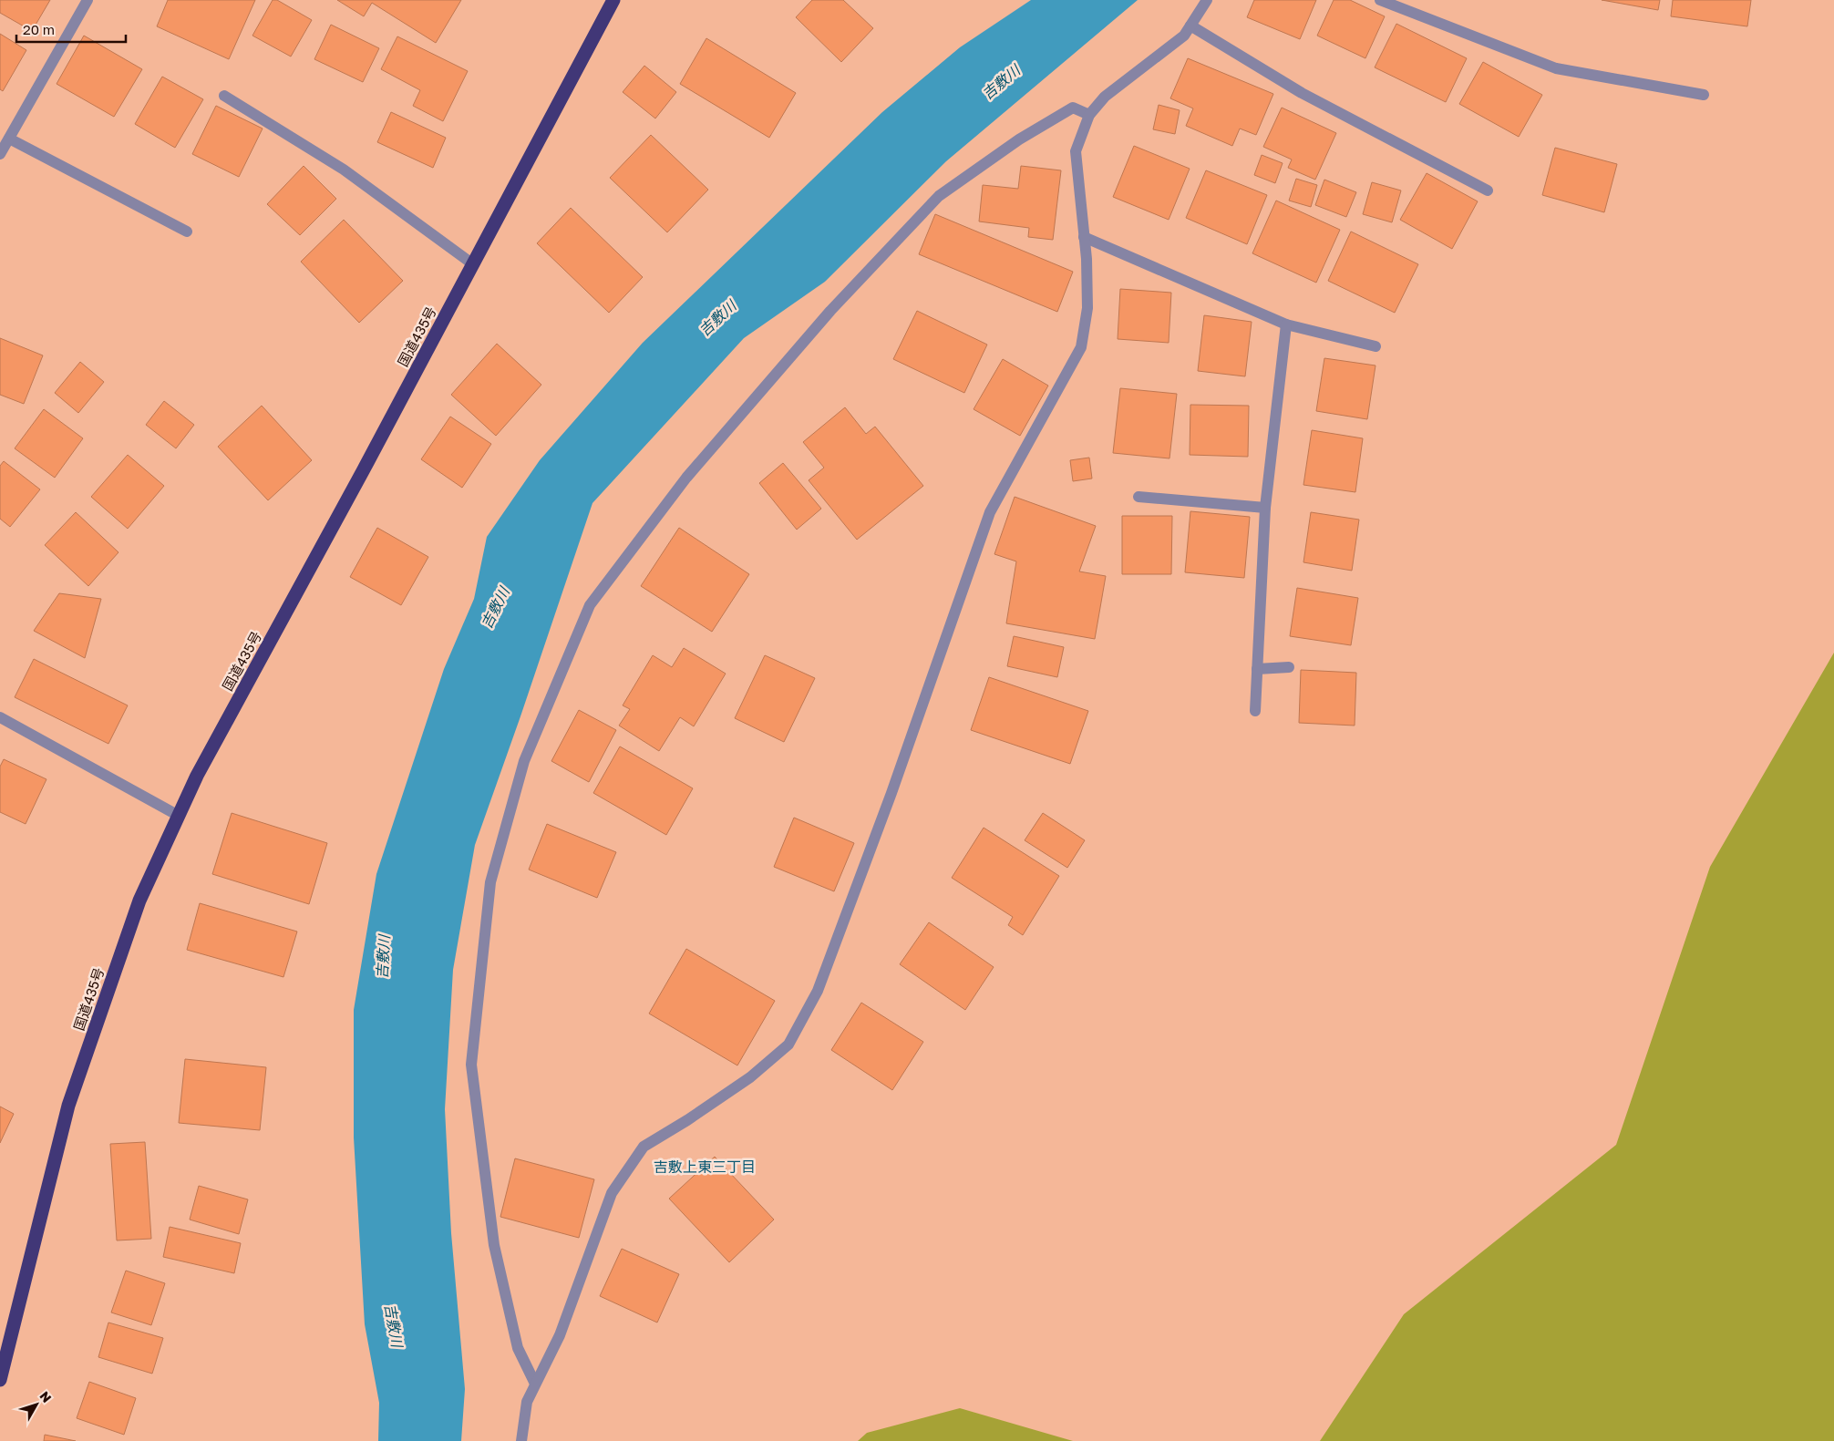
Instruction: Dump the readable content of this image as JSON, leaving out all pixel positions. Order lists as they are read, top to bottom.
{
  "streets": {
    "highway": ["国道435号"]
  },
  "districts": ["吉敷上東三丁目"],
  "water": ["吉敷川"],
  "scale_bar": "20 m",
  "north": "top right"
}
